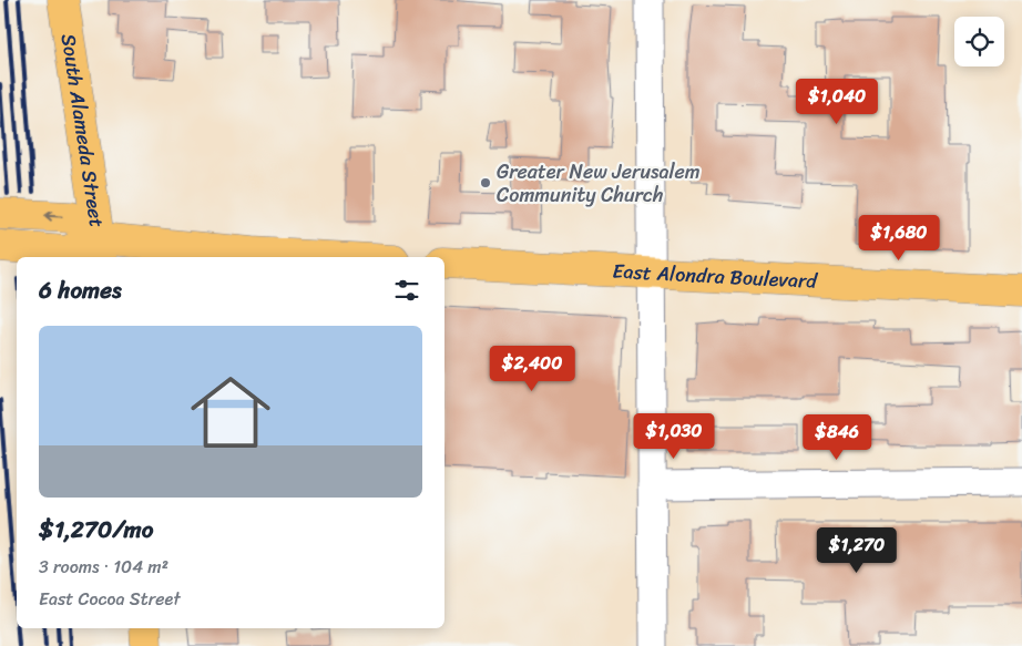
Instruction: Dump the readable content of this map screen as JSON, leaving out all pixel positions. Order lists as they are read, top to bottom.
{
  "streets": {
    "main road": ["South Alameda Street", "East Alondra Boulevard"]
  },
  "places": ["Greater New Jerusalem Community Church"],
  "page": {
    "price": [
      "$1,040",
      "$1,680",
      "$2,400",
      "$1,030",
      "$846",
      "$1,270"
    ],
    "heading": "6 homes",
    "list": [
      {
        "name": "$1,270/mo",
        "note": "3 rooms · 104 m² · East Cocoa Street"
      }
    ]
  }
}
